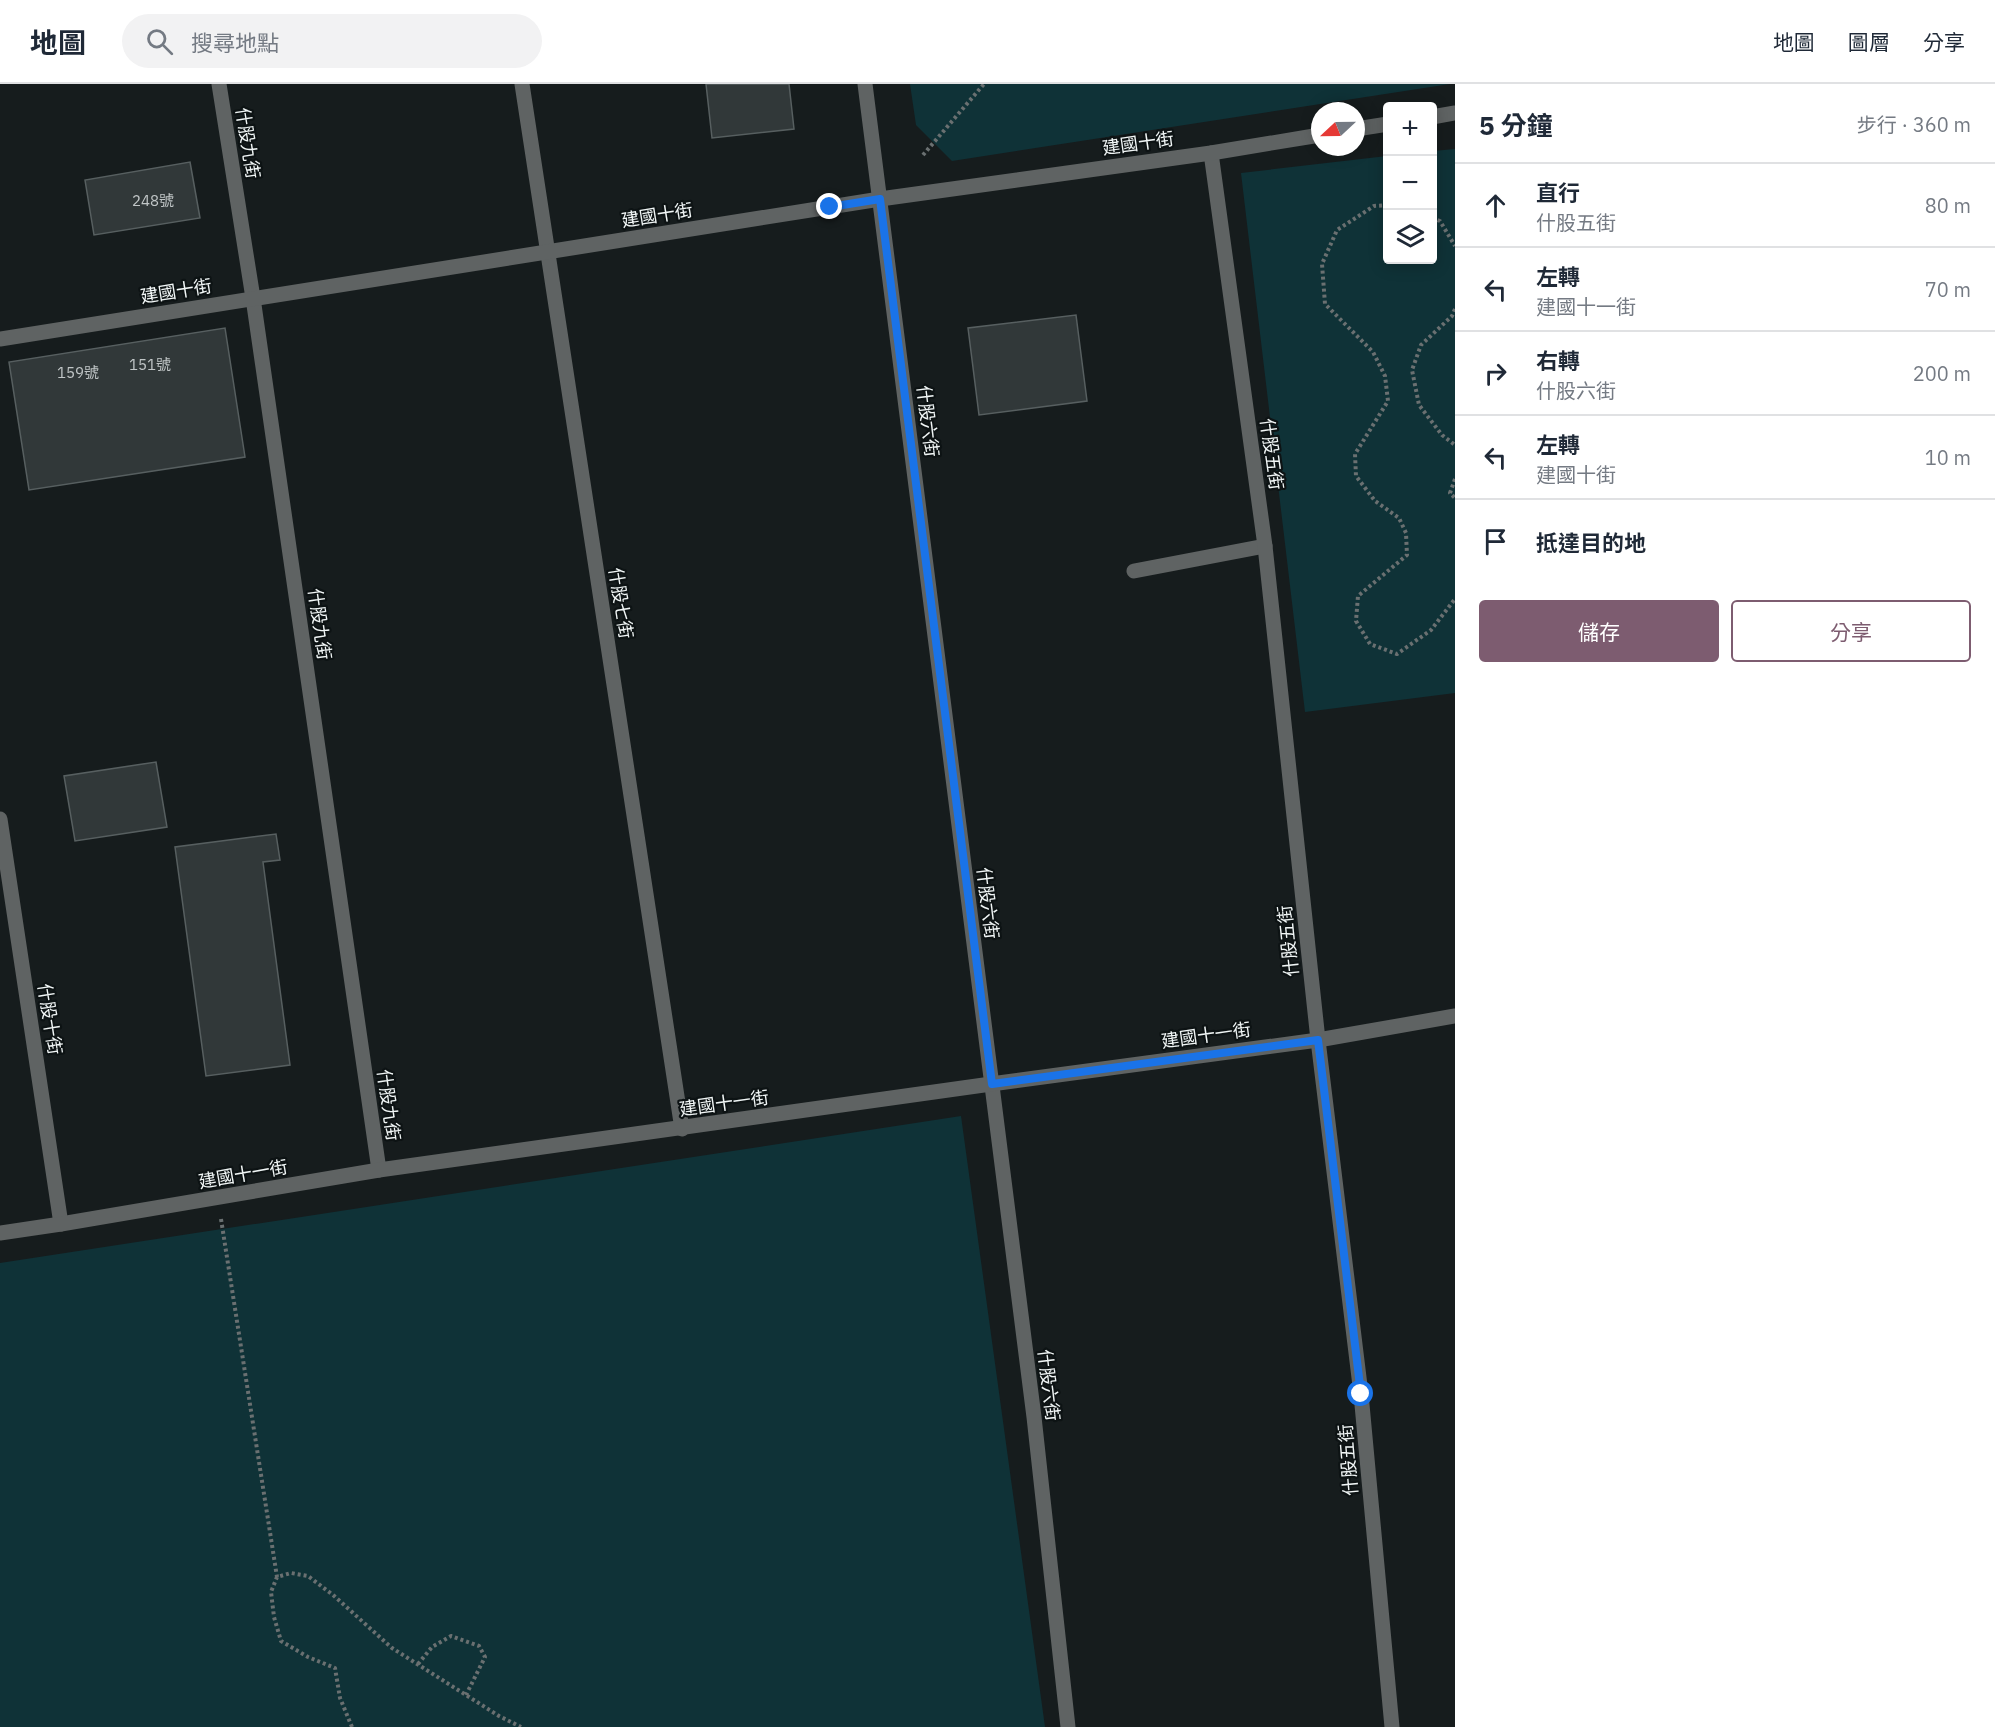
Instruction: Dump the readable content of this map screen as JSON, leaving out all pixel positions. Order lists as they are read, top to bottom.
{
  "streets": {
    "street": [
      "什股九街",
      "建國十街",
      "什股六街",
      "什股五街",
      "什股七街",
      "什股十街",
      "建國十一街"
    ]
  },
  "crossings": [
    ["什股九街", "建國十街"],
    ["什股九街", "建國十一街"],
    ["建國十街", "什股六街"],
    ["建國十街", "什股五街"],
    ["建國十街", "什股七街"],
    ["什股六街", "建國十一街"],
    ["什股五街", "建國十一街"],
    ["什股七街", "建國十一街"],
    ["什股十街", "建國十一街"]
  ],
  "house_numbers": ["248號", "151號", "159號"],
  "north": "left",
  "page": {
    "header": "地圖",
    "search": "搜尋地點",
    "nav": ["地圖", "圖層", "分享"],
    "heading": ["5 分鐘", "步行 · 360 m"],
    "map_buttons": ["+", "−"],
    "list": [
      ["直行", "什股五街", "80 m"],
      ["左轉", "建國十一街", "70 m"],
      ["右轉", "什股六街", "200 m"],
      ["左轉", "建國十街", "10 m"],
      "抵達目的地"
    ],
    "buttons": ["儲存", "分享"]
  }
}
